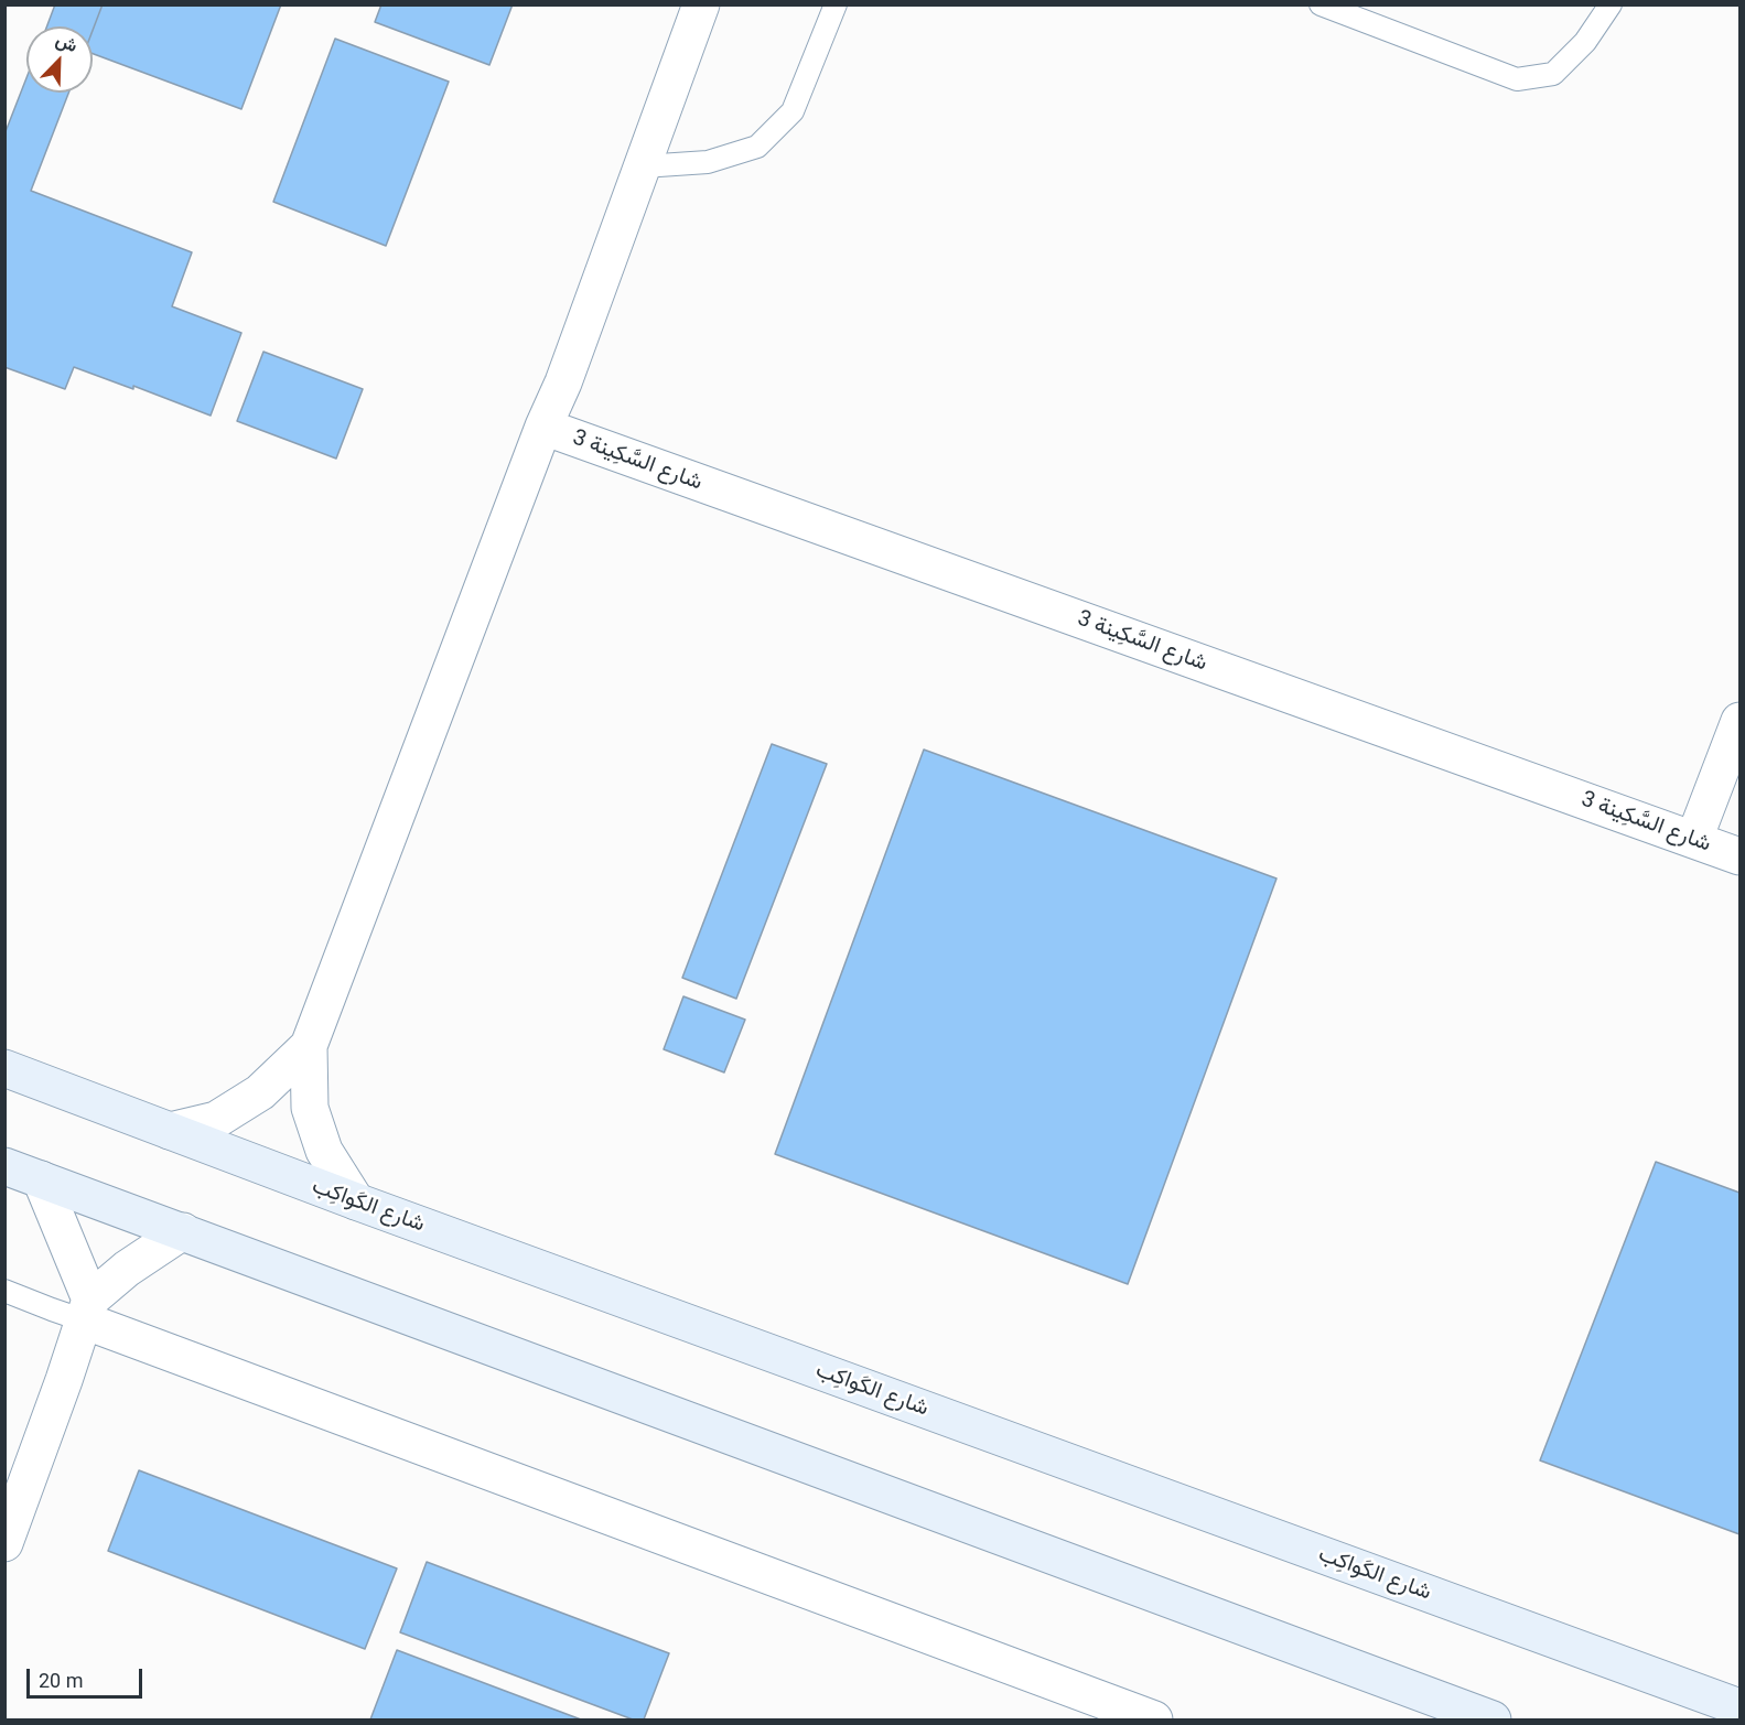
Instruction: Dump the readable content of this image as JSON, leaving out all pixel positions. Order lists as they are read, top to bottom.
{
  "streets": {
    "street": ["شارع السَّكِينة 3", "شارع الكَواكِب"]
  },
  "scale_bar": "20 m",
  "north": "top right"
}
